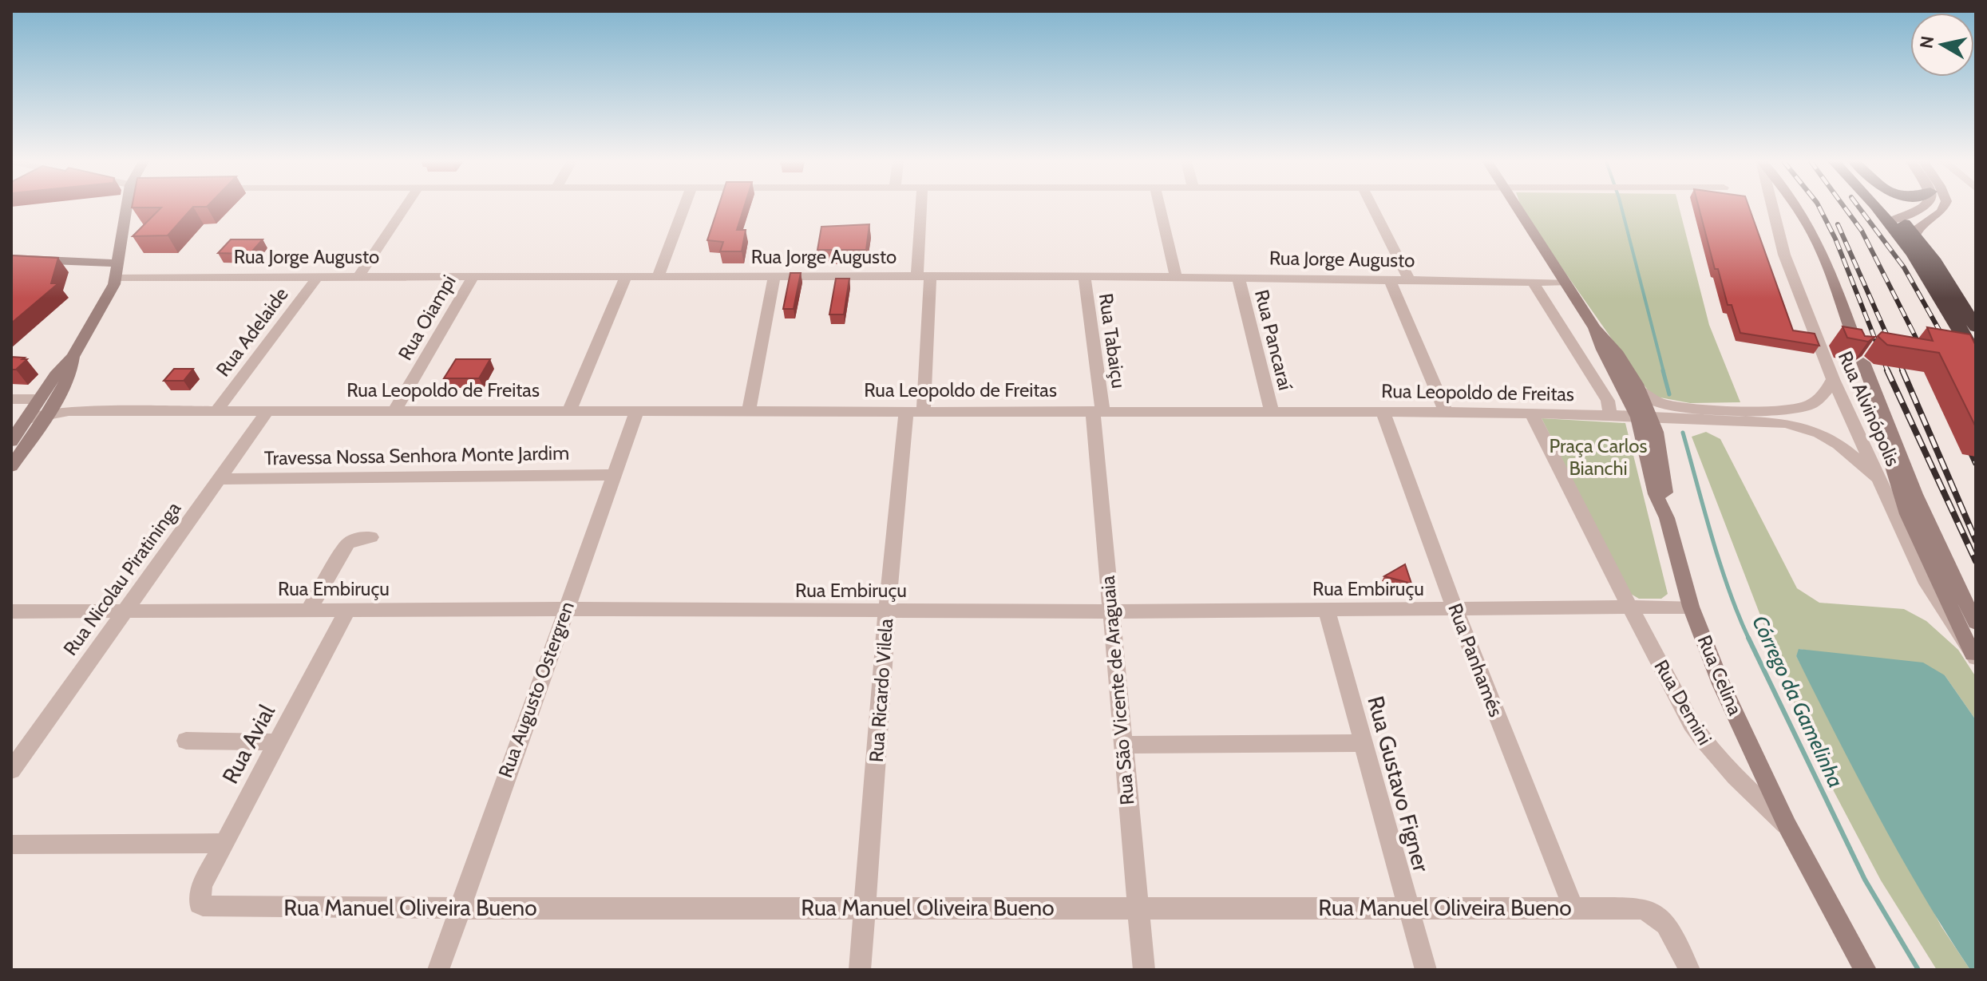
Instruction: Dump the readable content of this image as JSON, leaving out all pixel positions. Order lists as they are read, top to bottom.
{
  "streets": {
    "street": [
      "Rua Jorge Augusto",
      "Rua Oiampi",
      "Rua Adelaide",
      "Rua Pancaraí",
      "Rua Tabaiçu",
      "Rua Leopoldo de Freitas",
      "Rua Alvinópolis",
      "Travessa Nossa Senhora Monte Jardim",
      "Rua Nicolau Piratininga",
      "Rua Embiruçu",
      "Rua Panhamés",
      "Rua Celina",
      "Rua Augusto Ostergren",
      "Rua Ricardo Vilela",
      "Rua São Vicente de Araguaia",
      "Rua Demini",
      "Rua Avial",
      "Rua Gustavo Figner",
      "Rua Manuel Oliveira Bueno"
    ]
  },
  "crossings": [
    ["Rua Jorge Augusto", "Rua Oiampi"],
    ["Rua Jorge Augusto", "Rua Adelaide"],
    ["Rua Jorge Augusto", "Rua Pancaraí"],
    ["Rua Jorge Augusto", "Rua Tabaiçu"],
    ["Rua Jorge Augusto", "Rua Ricardo Vilela"],
    ["Rua Oiampi", "Rua Leopoldo de Freitas"],
    ["Rua Adelaide", "Rua Leopoldo de Freitas"],
    ["Rua Pancaraí", "Rua Leopoldo de Freitas"],
    ["Rua Tabaiçu", "Rua Leopoldo de Freitas"],
    ["Rua Tabaiçu", "Rua São Vicente de Araguaia"],
    ["Rua Leopoldo de Freitas", "Rua Alvinópolis"],
    ["Rua Leopoldo de Freitas", "Rua Nicolau Piratininga"],
    ["Rua Leopoldo de Freitas", "Rua Panhamés"],
    ["Rua Leopoldo de Freitas", "Rua Celina"],
    ["Rua Leopoldo de Freitas", "Rua Augusto Ostergren"],
    ["Rua Leopoldo de Freitas", "Rua Ricardo Vilela"],
    ["Rua Leopoldo de Freitas", "Rua São Vicente de Araguaia"],
    ["Rua Leopoldo de Freitas", "Rua Demini"],
    ["Travessa Nossa Senhora Monte Jardim", "Rua Nicolau Piratininga"],
    ["Travessa Nossa Senhora Monte Jardim", "Rua Augusto Ostergren"],
    ["Rua Nicolau Piratininga", "Rua Embiruçu"],
    ["Rua Embiruçu", "Rua Panhamés"],
    ["Rua Embiruçu", "Rua Celina"],
    ["Rua Embiruçu", "Rua Augusto Ostergren"],
    ["Rua Embiruçu", "Rua Ricardo Vilela"],
    ["Rua Embiruçu", "Rua São Vicente de Araguaia"],
    ["Rua Embiruçu", "Rua Demini"],
    ["Rua Embiruçu", "Rua Avial"],
    ["Rua Embiruçu", "Rua Gustavo Figner"],
    ["Rua Panhamés", "Rua Manuel Oliveira Bueno"],
    ["Rua Celina", "Rua Demini"],
    ["Rua Augusto Ostergren", "Rua Manuel Oliveira Bueno"],
    ["Rua Ricardo Vilela", "Rua Manuel Oliveira Bueno"],
    ["Rua São Vicente de Araguaia", "Rua Manuel Oliveira Bueno"],
    ["Rua Avial", "Rua Manuel Oliveira Bueno"],
    ["Rua Gustavo Figner", "Rua Manuel Oliveira Bueno"]
  ],
  "water": ["Córrego da Gamelinha"],
  "parks": ["Praça Carlos Bianchi"],
  "north": "left"
}
